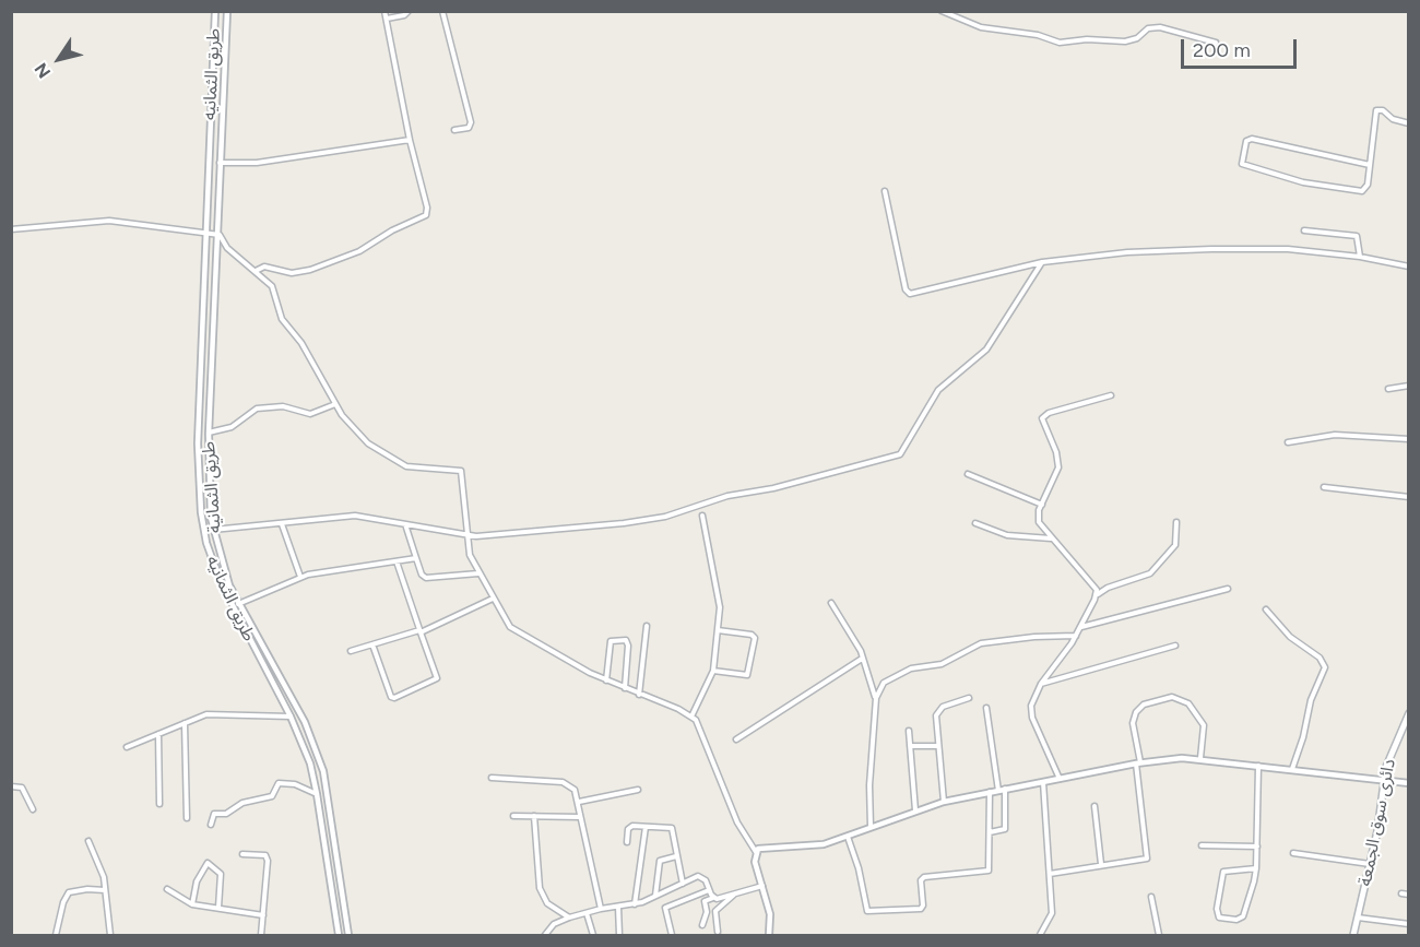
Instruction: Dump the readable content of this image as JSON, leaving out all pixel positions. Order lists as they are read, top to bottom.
{
  "streets": {
    "main road": ["دائرى سوق الجمعة"],
    "street": ["طريق الثمانيه", "طريق الثمانية"]
  },
  "scale_bar": "200 m",
  "north": "bottom left"
}
